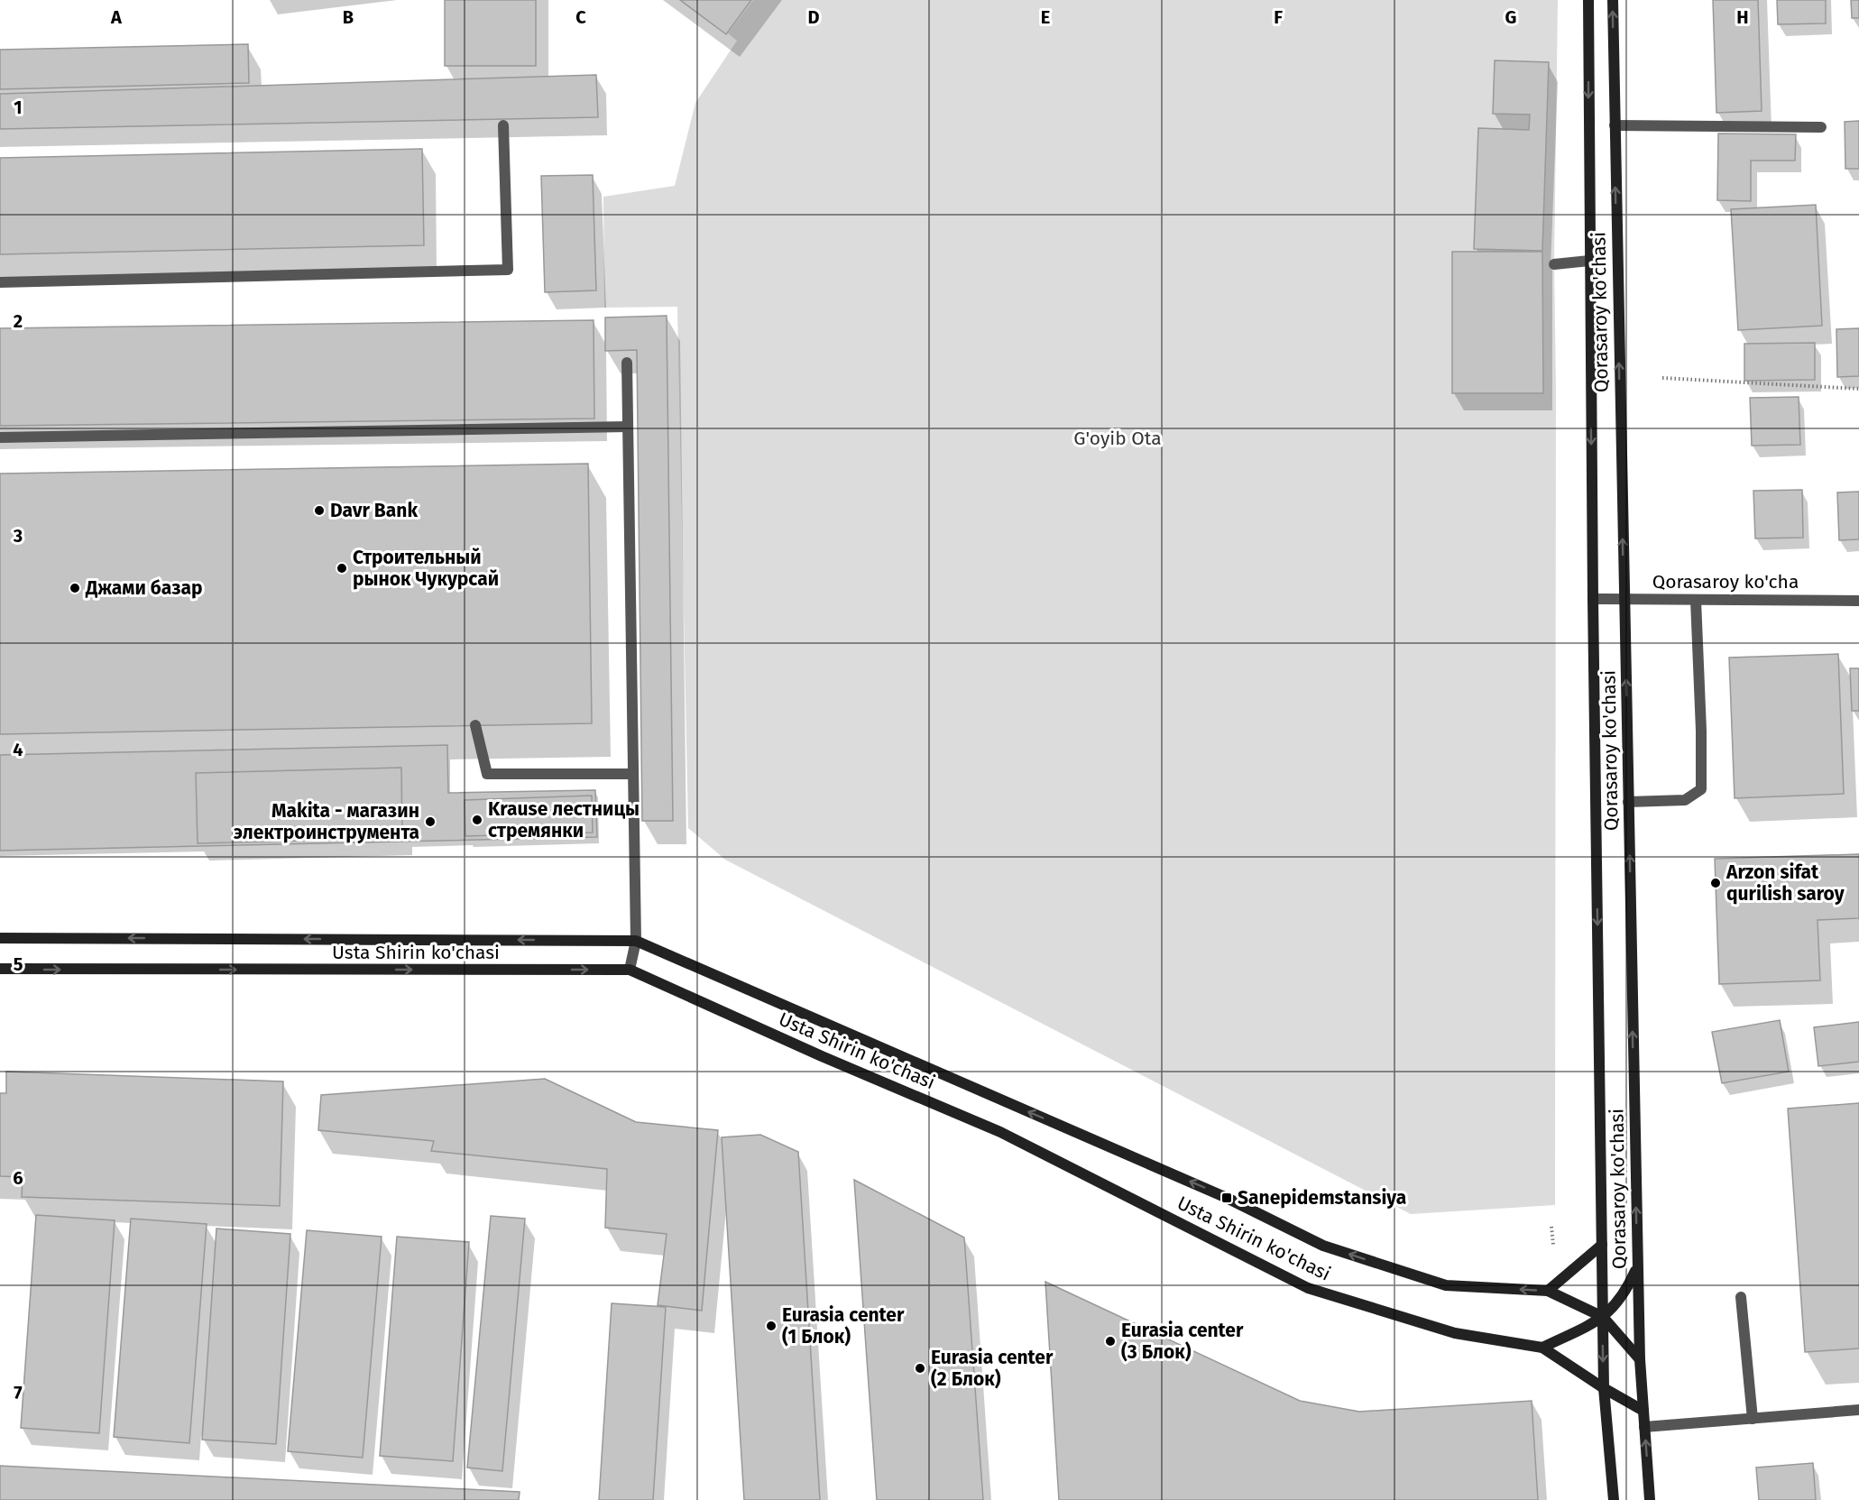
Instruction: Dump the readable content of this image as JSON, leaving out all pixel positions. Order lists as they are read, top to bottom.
{
  "streets": {
    "main road": ["Qorasaroy ko'chasi", "Usta Shirin ko'chasi"],
    "street": ["Qorasaroy ko'cha"]
  },
  "crossings": [
    ["Qorasaroy ko'chasi", "Qorasaroy ko'cha"],
    ["Qorasaroy ko'chasi", "Usta Shirin ko'chasi"]
  ],
  "parks": ["G'oyib Ota"],
  "places": {
    "other": [
      "Davr Bank",
      "Строительный рынок Чукурсай",
      "Джами базар",
      "Krause лестницы стремянки",
      "Makita - магазин электроинструмента",
      "Arzon sifat qurilish saroy",
      "Eurasia center (1 Блок)",
      "Eurasia center (3 Блок)",
      "Eurasia center (2 Блок)"
    ],
    "transit": ["Sanepidemstansiya"]
  },
  "grid": {
    "columns": [
      "A",
      "B",
      "C",
      "D",
      "E",
      "F",
      "G",
      "H"
    ],
    "rows": [
      "1",
      "2",
      "3",
      "4",
      "5",
      "6",
      "7"
    ]
  }
}
